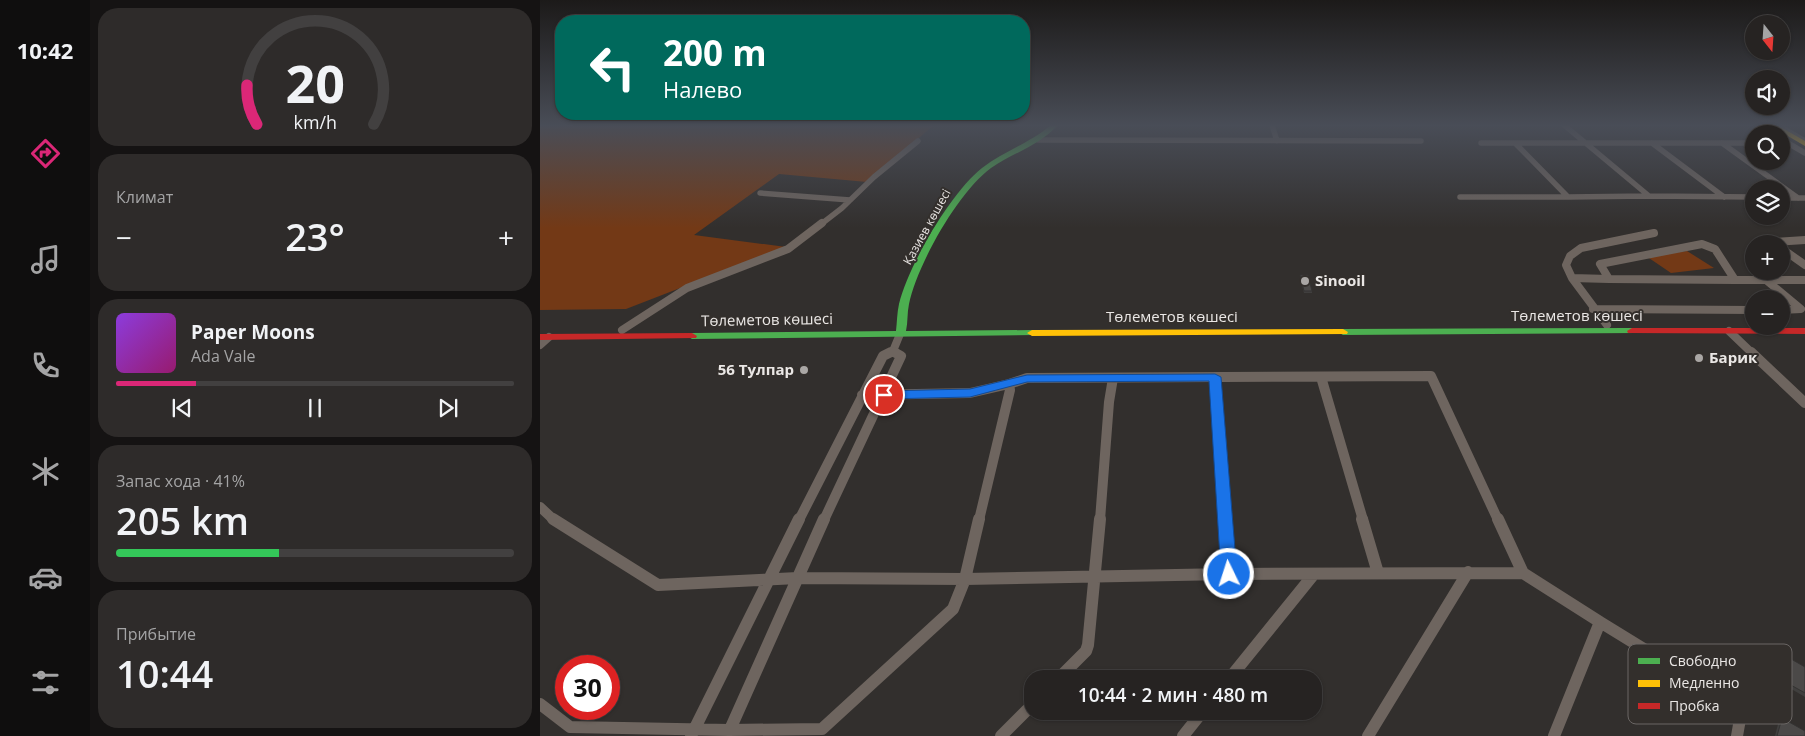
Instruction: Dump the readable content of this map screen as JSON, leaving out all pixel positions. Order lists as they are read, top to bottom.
{
  "streets": {
    "main road": ["Қазиев көшесі", "Төлеметов көшесі"]
  },
  "crossings": [
    ["Қазиев көшесі", "Төлеметов көшесі"]
  ],
  "places": ["Sinooil", "Барик", "56 Тулпар"],
  "legend": ["Свободно", "Медленно", "Пробка"],
  "north": "bottom",
  "page": {
    "tabs": "10:42",
    "map_buttons": ["+", "−"],
    "turn": ["200 m", "Налево"],
    "tile": [
      "Климат",
      ["Запас хода · 41%", "205 km"],
      ["Прибытие", "10:44"]
    ],
    "heat": ["−", "23°", "+"],
    "song": ["Paper Moons", "Ada Vale"],
    "limit": "30",
    "trip": "10:44 · 2 мин · 480 m",
    "gauge": ["20", "km/h"]
  }
}
